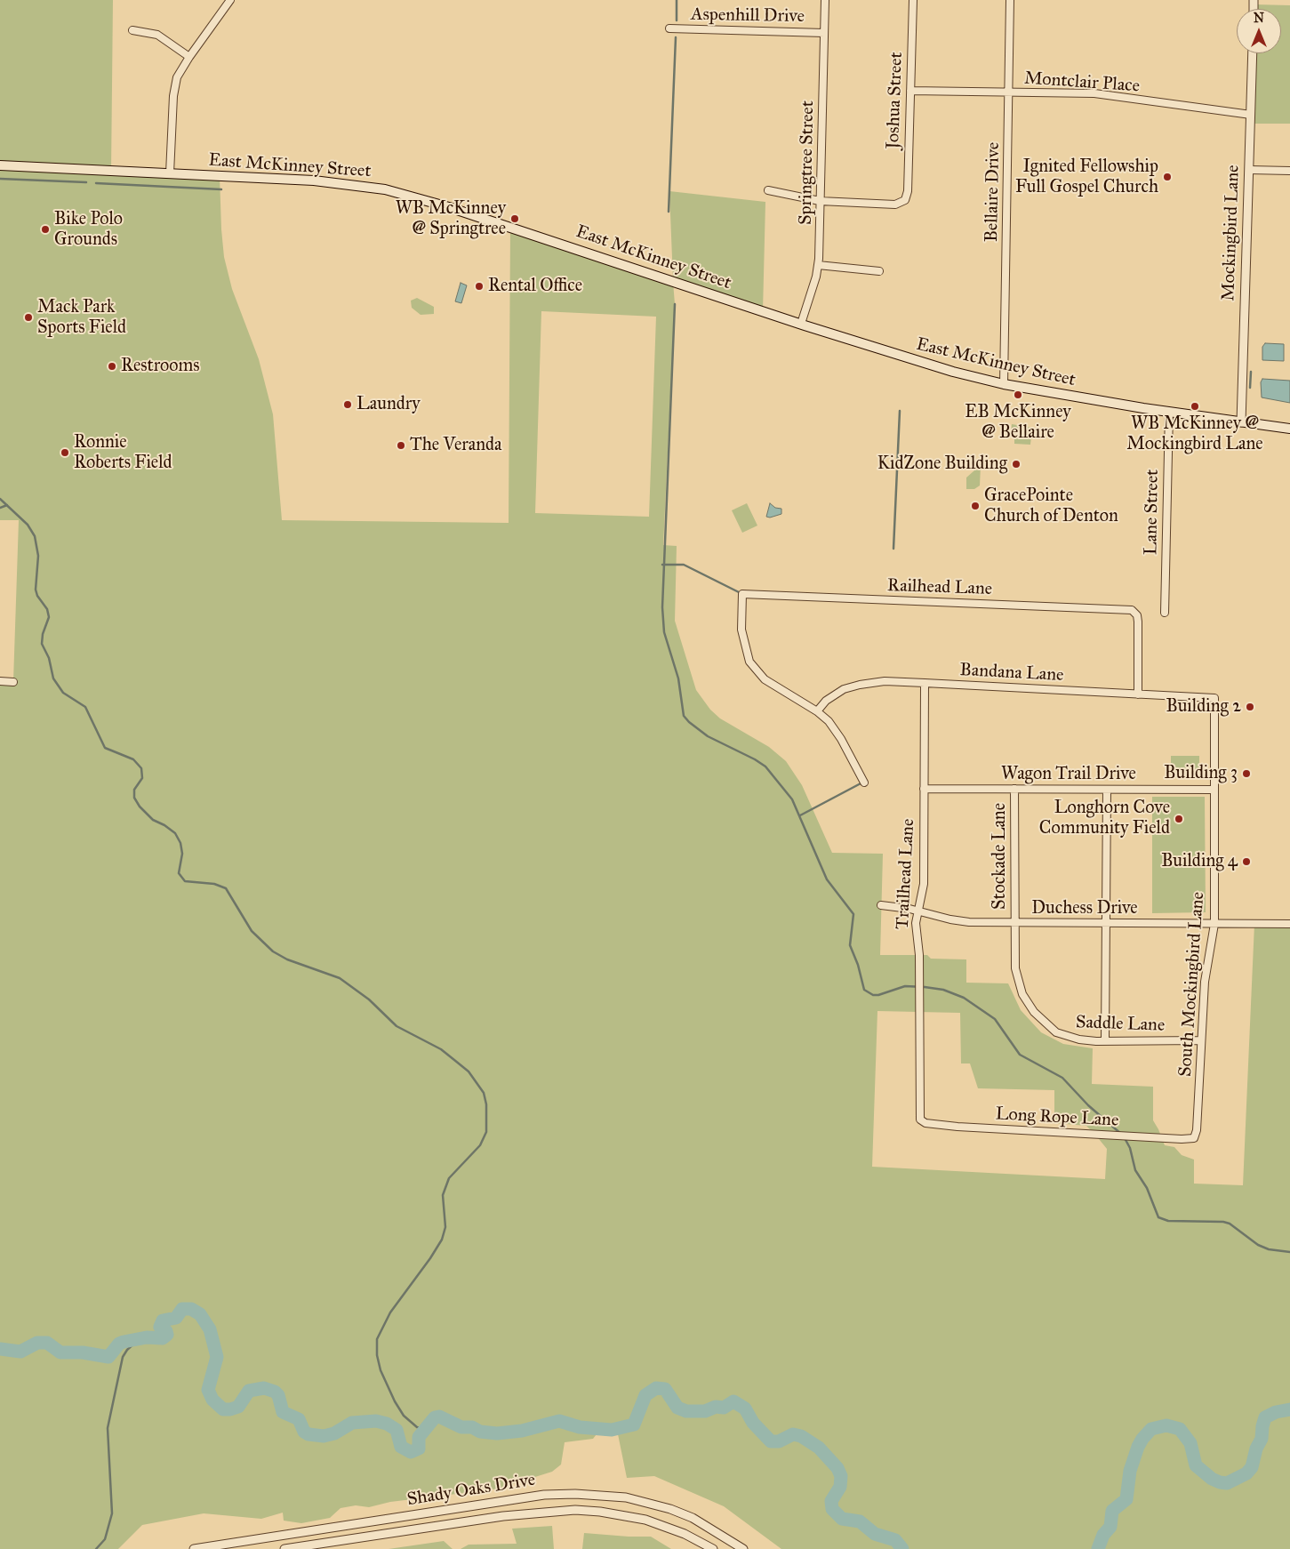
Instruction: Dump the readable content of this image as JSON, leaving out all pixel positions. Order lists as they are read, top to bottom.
{
  "streets": {
    "main road": ["East McKinney Street"],
    "street": [
      "Aspenhill Drive",
      "Montclair Place",
      "Joshua Street",
      "Springtree Street",
      "Bellaire Drive",
      "Mockingbird Lane",
      "Lane Street",
      "Railhead Lane",
      "Bandana Lane",
      "Wagon Trail Drive",
      "Stockade Lane",
      "Trailhead Lane",
      "Duchess Drive",
      "South Mockingbird Lane",
      "Saddle Lane",
      "Long Rope Lane",
      "Shady Oaks Drive"
    ]
  },
  "crossings": [
    ["Aspenhill Drive", "Springtree Street"],
    ["Montclair Place", "Joshua Street"],
    ["Montclair Place", "Bellaire Drive"],
    ["Montclair Place", "Mockingbird Lane"],
    ["Joshua Street", "Springtree Street"],
    ["Springtree Street", "East McKinney Street"],
    ["East McKinney Street", "Bellaire Drive"],
    ["East McKinney Street", "Mockingbird Lane"],
    ["East McKinney Street", "Lane Street"],
    ["Railhead Lane", "Bandana Lane"],
    ["Bandana Lane", "Trailhead Lane"],
    ["Bandana Lane", "South Mockingbird Lane"],
    ["Wagon Trail Drive", "Stockade Lane"],
    ["Wagon Trail Drive", "Trailhead Lane"],
    ["Wagon Trail Drive", "South Mockingbird Lane"],
    ["Stockade Lane", "Duchess Drive"],
    ["Stockade Lane", "Saddle Lane"],
    ["Trailhead Lane", "Duchess Drive"],
    ["Trailhead Lane", "Long Rope Lane"],
    ["Duchess Drive", "South Mockingbird Lane"],
    ["Duchess Drive", "Saddle Lane"],
    ["South Mockingbird Lane", "Saddle Lane"],
    ["South Mockingbird Lane", "Long Rope Lane"]
  ],
  "places": [
    "Ignited Fellowship Full Gospel Church",
    "WB McKinney @ Springtree",
    "Bike Polo Grounds",
    "Rental Office",
    "Mack Park Sports Field",
    "Restrooms",
    "EB McKinney @ Bellaire",
    "Laundry",
    "WB McKinney @ Mockingbird Lane",
    "The Veranda",
    "Ronnie Roberts Field",
    "KidZone Building",
    "GracePointe Church of Denton",
    "Building 2",
    "Building 3",
    "Longhorn Cove Community Field",
    "Building 4"
  ],
  "north": "top"
}
